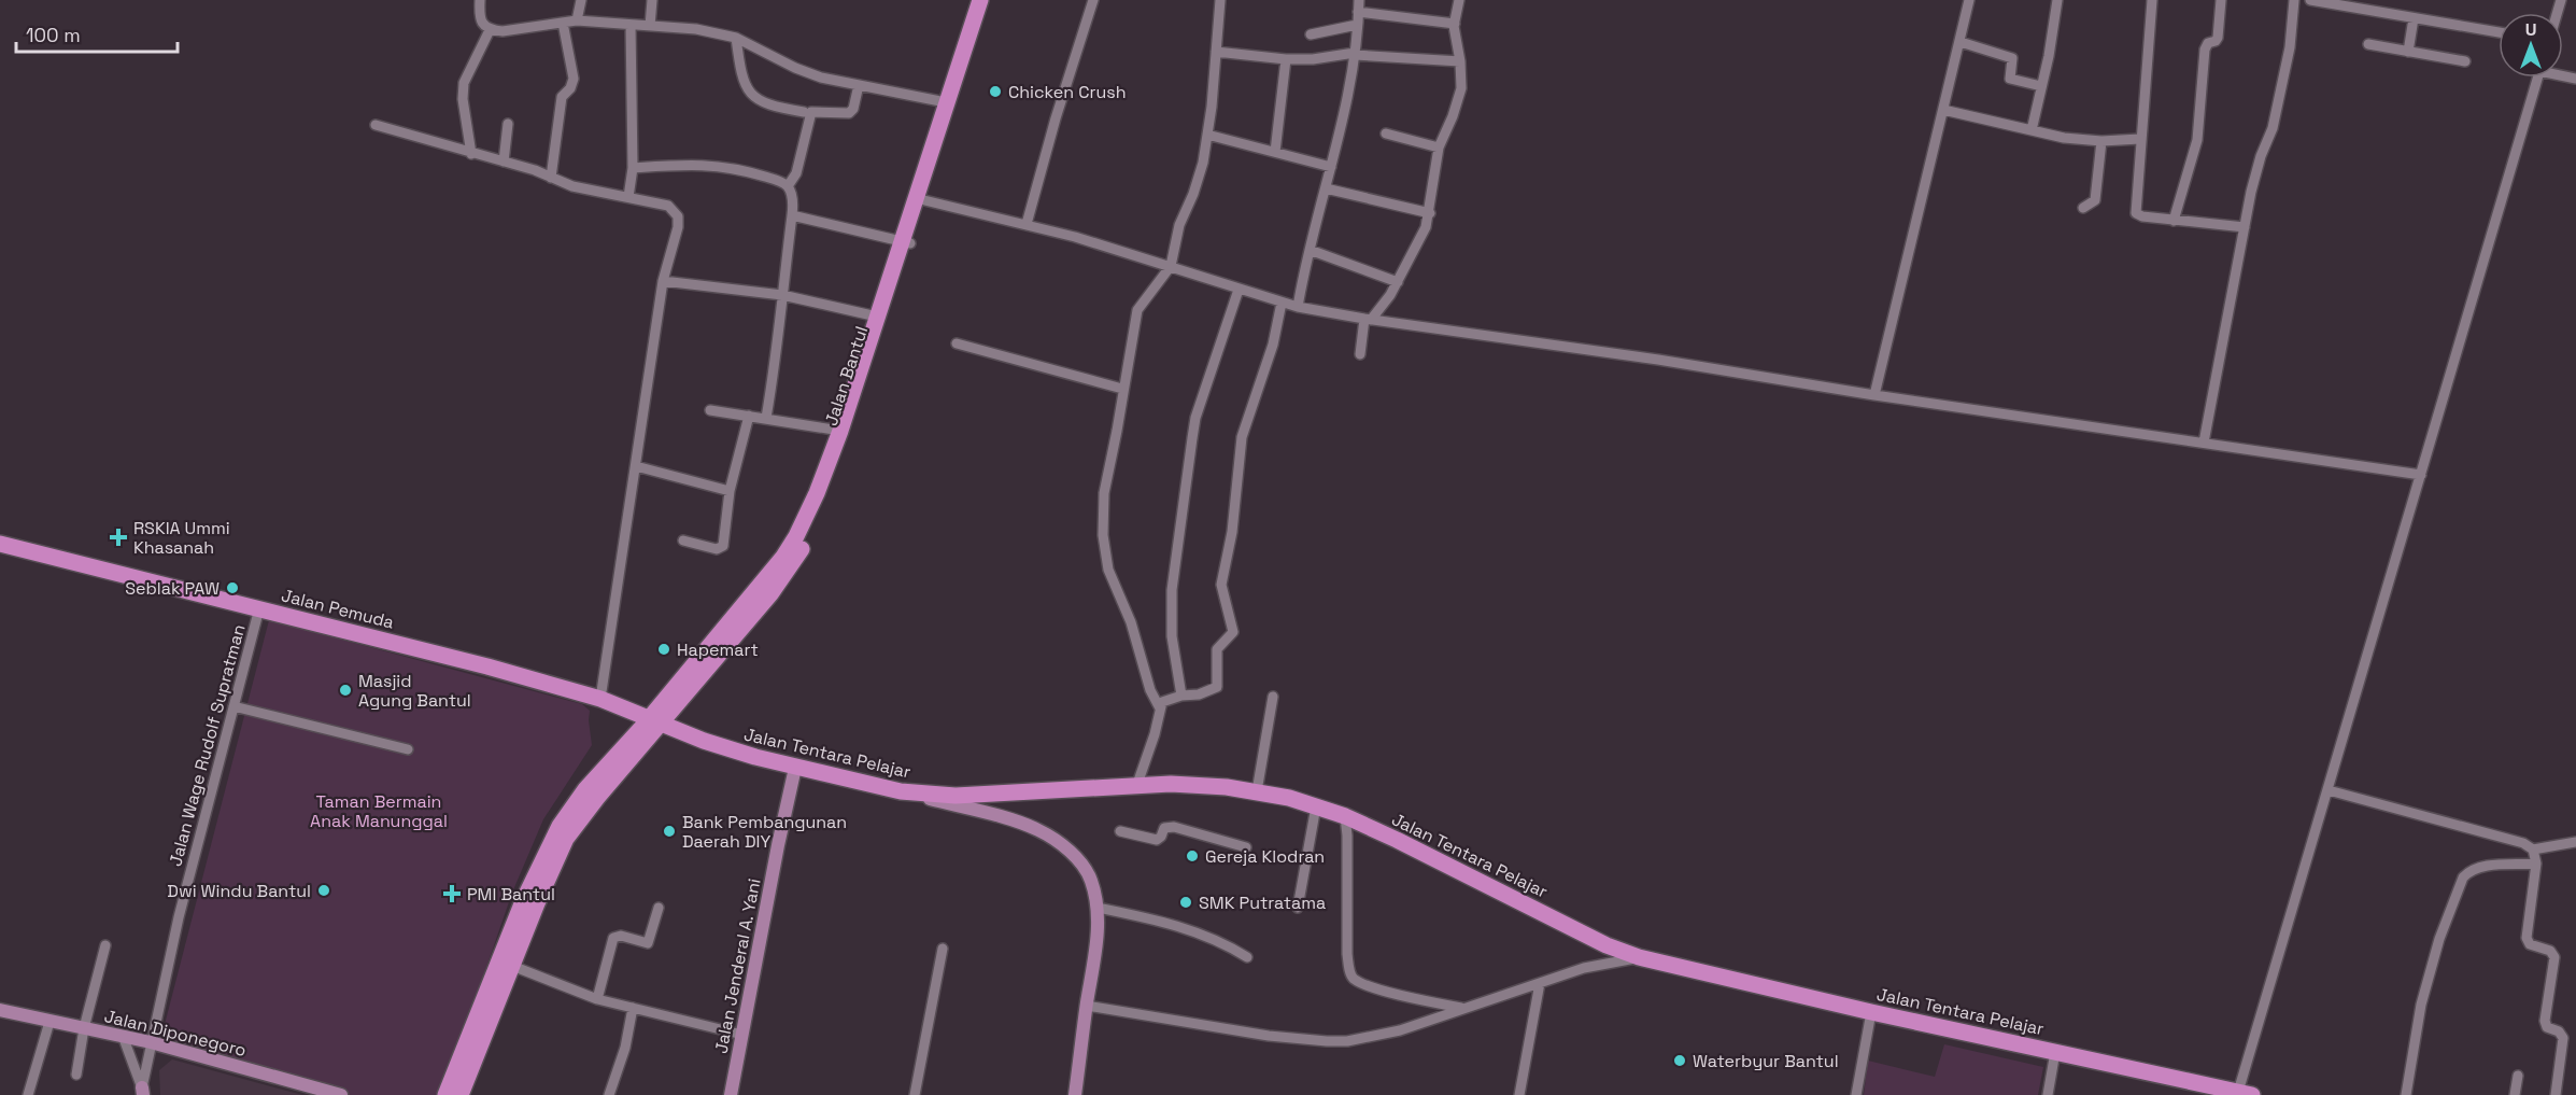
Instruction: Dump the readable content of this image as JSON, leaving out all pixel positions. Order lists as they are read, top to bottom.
{
  "streets": {
    "main road": [
      "Jalan Bantul",
      "Jalan Pemuda",
      "Jalan Tentara Pelajar",
      "Jalan Jenderal A. Yani",
      "Jalan Diponegoro"
    ],
    "street": ["Jalan Wage Rudolf Supratman"]
  },
  "crossings": [
    ["Jalan Bantul", "Jalan Pemuda"],
    ["Jalan Bantul", "Jalan Tentara Pelajar"],
    ["Jalan Pemuda", "Jalan Wage Rudolf Supratman"],
    ["Jalan Pemuda", "Jalan Tentara Pelajar"],
    ["Jalan Wage Rudolf Supratman", "Jalan Diponegoro"],
    ["Jalan Tentara Pelajar", "Jalan Jenderal A. Yani"]
  ],
  "parks": ["Taman Bermain Anak Manunggal"],
  "places": {
    "other": [
      "Chicken Crush",
      "Seblak PAW",
      "Hapemart",
      "Masjid Agung Bantul",
      "Bank Pembangunan Daerah DIY",
      "Gereja Klodran",
      "Dwi Windu Bantul",
      "SMK Putratama",
      "Waterbyur Bantul"
    ],
    "health": ["RSKIA Ummi Khasanah", "PMI Bantul"]
  },
  "scale_bar": "100 m",
  "north": "top"
}
